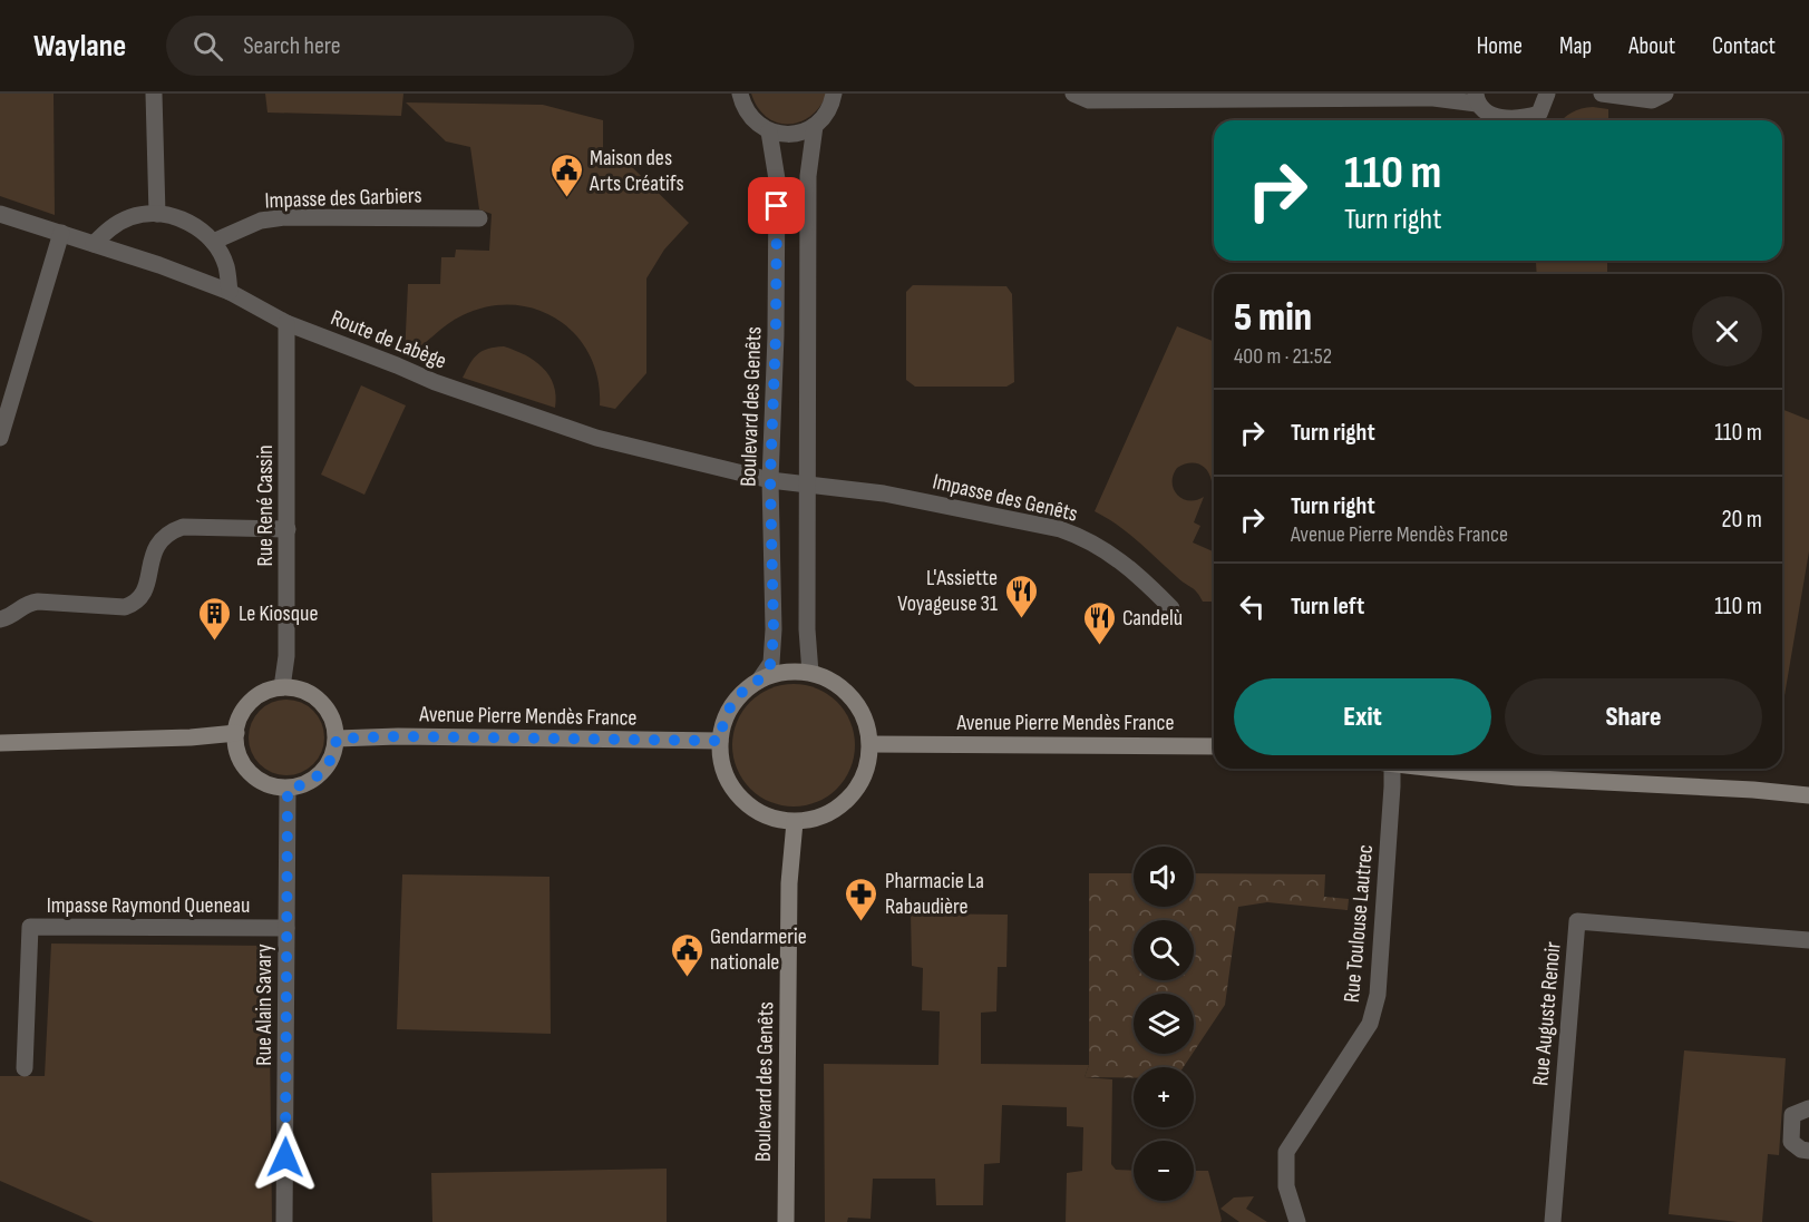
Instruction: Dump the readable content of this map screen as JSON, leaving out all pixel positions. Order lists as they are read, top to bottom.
{
  "streets": {
    "street": [
      "Impasse des Garbiers",
      "Route de Labège",
      "Boulevard des Genêts",
      "Impasse des Genêts",
      "Rue René Cassin",
      "Avenue Pierre Mendès France",
      "Impasse Raymond Queneau",
      "Rue Toulouse Lautrec",
      "Rue Alain Savary",
      "Rue Auguste Renoir"
    ]
  },
  "crossings": [
    ["Route de Labège", "Boulevard des Genêts"],
    ["Route de Labège", "Impasse des Genêts"],
    ["Route de Labège", "Rue René Cassin"],
    ["Boulevard des Genêts", "Avenue Pierre Mendès France"],
    ["Rue René Cassin", "Avenue Pierre Mendès France"],
    ["Rue René Cassin", "Rue Alain Savary"],
    ["Avenue Pierre Mendès France", "Rue Alain Savary"],
    ["Impasse Raymond Queneau", "Rue Alain Savary"]
  ],
  "places": {
    "public building": ["Maison des Arts Créatifs", "Gendarmerie nationale"],
    "restaurant": ["L'Assiette Voyageuse 31", "Candelù"],
    "building": ["Le Kiosque"],
    "pharmacy": ["Pharmacie La Rabaudière"]
  },
  "page": {
    "header": "Waylane",
    "search": "Search here",
    "nav": [
      "Home",
      "Map",
      "About",
      "Contact"
    ],
    "turn": ["110 m", "Turn right"],
    "heading": ["5 min", "400 m · 21:52"],
    "list": [
      {
        "name": "Turn right",
        "value": "110 m"
      },
      {
        "name": "Turn right",
        "note": "Avenue Pierre Mendès France",
        "value": "20 m"
      },
      {
        "name": "Turn left",
        "value": "110 m"
      }
    ],
    "buttons": ["Exit", "Share"],
    "map_buttons": ["+", "−"]
  }
}
